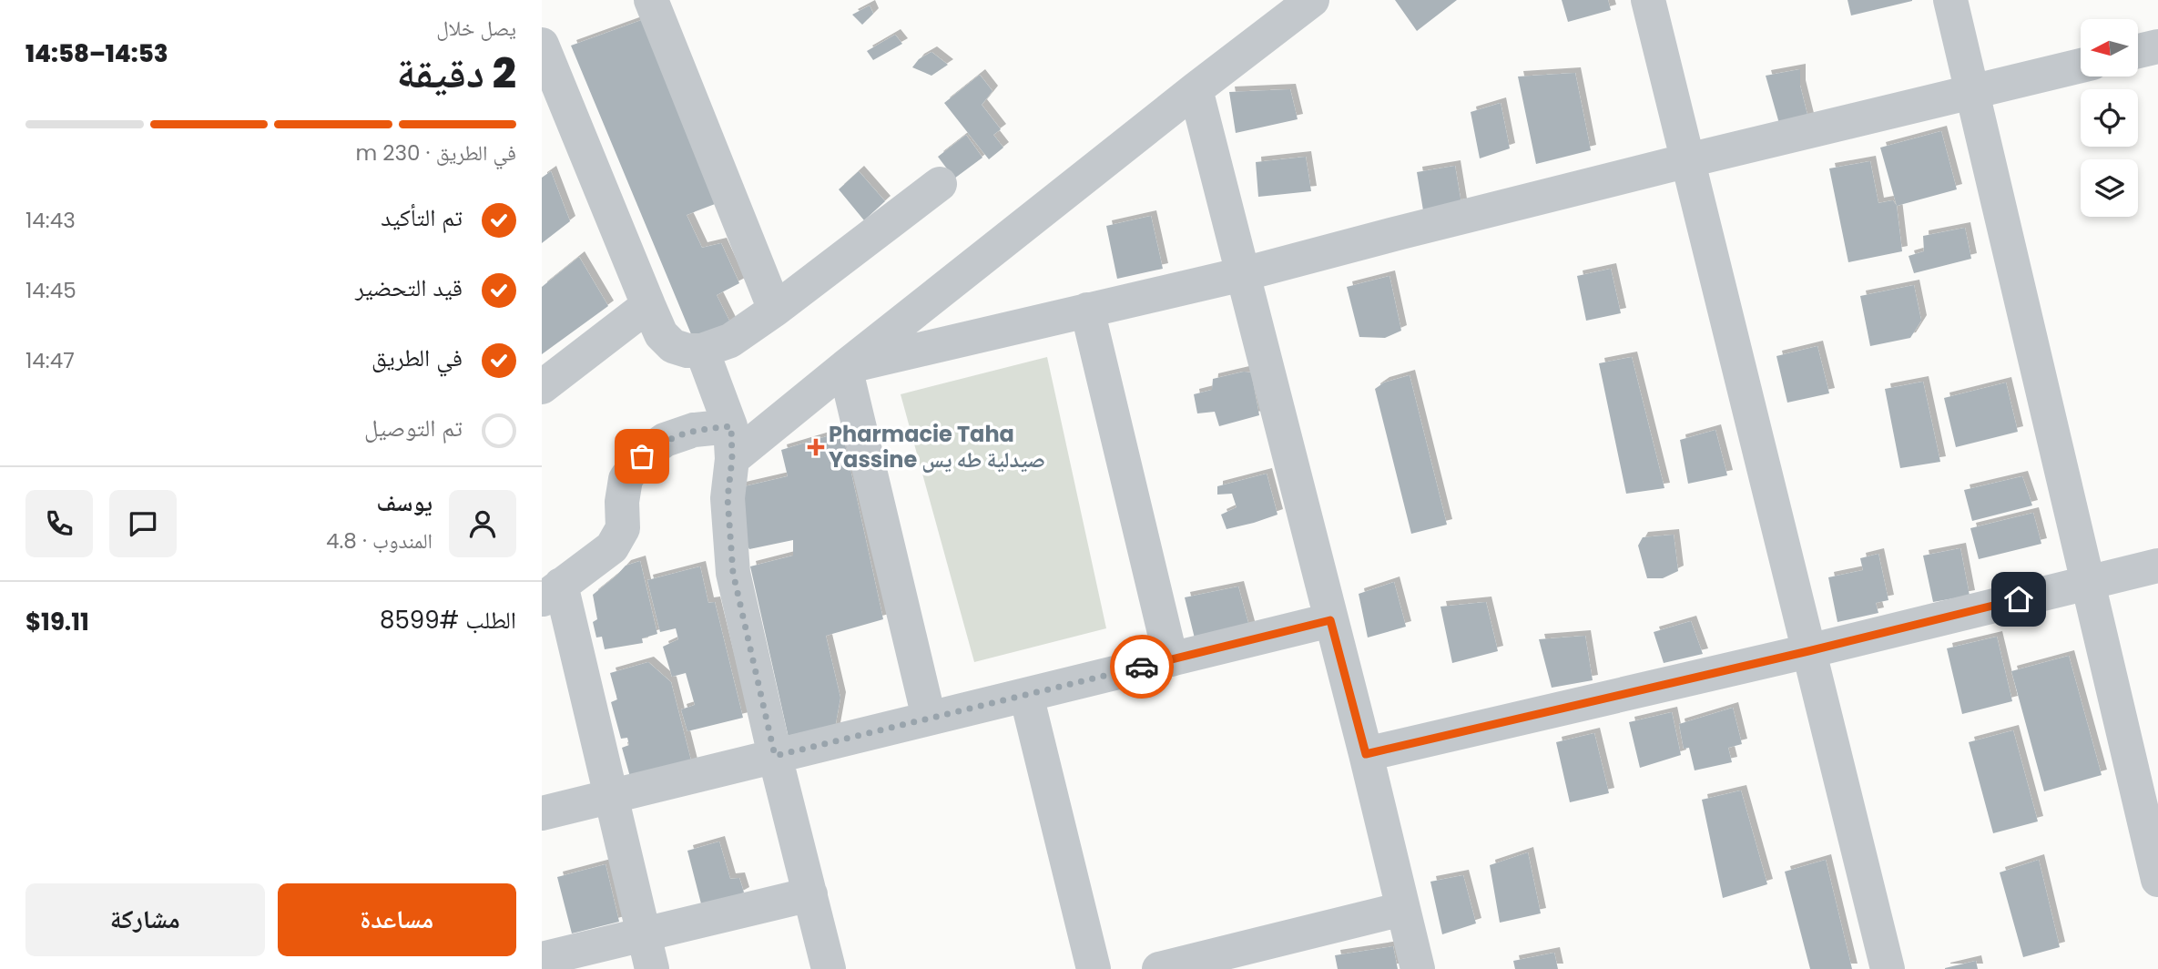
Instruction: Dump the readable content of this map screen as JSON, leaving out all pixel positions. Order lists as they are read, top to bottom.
{
  "places": {
    "health": ["Pharmacie Taha Yassine صيدلية طه يس"]
  },
  "north": "left",
  "page": {
    "heading": ["2 دقيقة", "يصل خلال", "14:53–14:58"],
    "panel": [
      "يوسف",
      "المندوب · 4.8",
      "الطلب #8599",
      "$19.11"
    ],
    "bar": "في الطريق · 230 m",
    "list": [
      ["تم التأكيد", "14:43"],
      ["قيد التحضير", "14:45"],
      ["في الطريق", "14:47"],
      "تم التوصيل"
    ],
    "buttons": ["مساعدة", "مشاركة"]
  }
}
